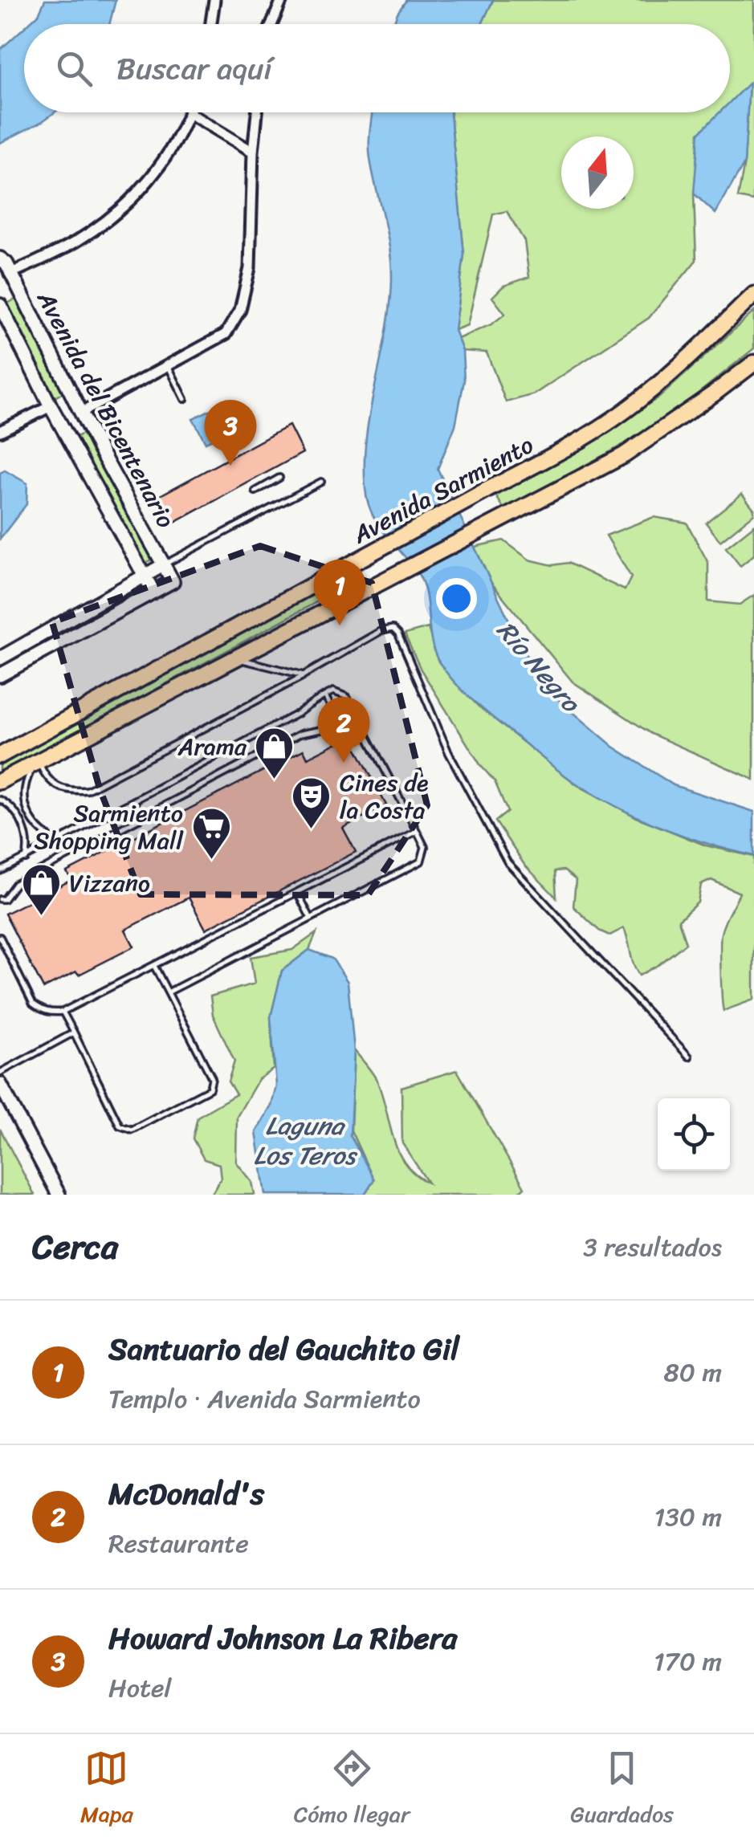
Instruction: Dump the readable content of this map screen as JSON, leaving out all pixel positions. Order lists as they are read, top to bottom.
{
  "streets": {
    "main road": ["Avenida Sarmiento"],
    "street": ["Avenida del Bicentenario"]
  },
  "water": ["Río Negro", "Laguna Los Teros"],
  "places": {
    "shop": ["Arama", "Vizzano"],
    "theatre": ["Cines de la Costa"],
    "supermarket": ["Sarmiento Shopping Mall"]
  },
  "north": "top",
  "page": {
    "search": "Buscar aquí",
    "pins": ["3", "1", "2"],
    "heading": ["Cerca", "3 resultados"],
    "list": [
      {
        "mark": "1",
        "name": "Santuario del Gauchito Gil",
        "note": "Templo · Avenida Sarmiento",
        "value": "80 m"
      },
      {
        "mark": "2",
        "name": "McDonald's",
        "note": "Restaurante",
        "value": "130 m"
      },
      {
        "mark": "3",
        "name": "Howard Johnson La Ribera",
        "note": "Hotel",
        "value": "170 m"
      }
    ],
    "nav": ["Mapa", "Cómo llegar", "Guardados"]
  }
}
